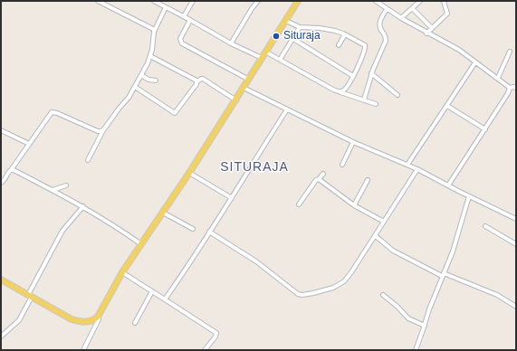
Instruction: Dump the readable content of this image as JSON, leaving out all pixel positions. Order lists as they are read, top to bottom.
{
  "districts": ["SITURAJA"],
  "places": ["Situraja"]
}
